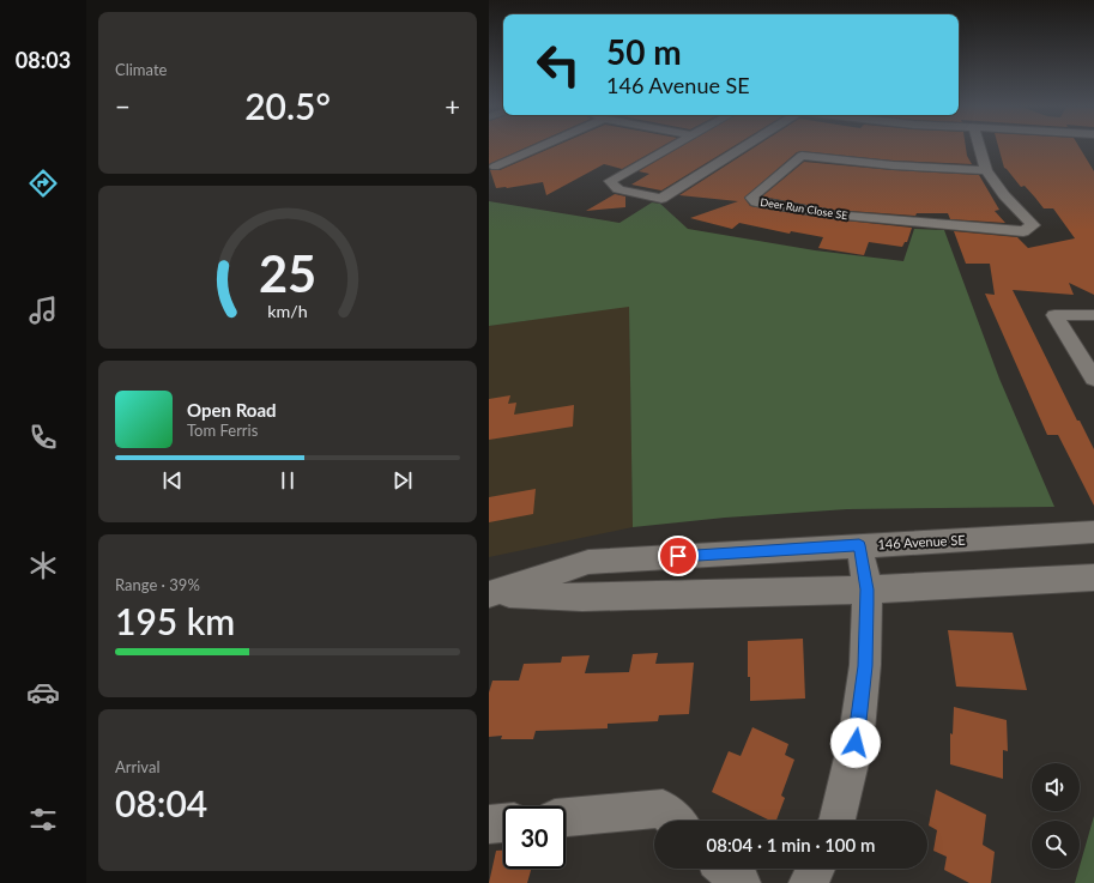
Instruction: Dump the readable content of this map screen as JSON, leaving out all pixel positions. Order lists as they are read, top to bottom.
{
  "streets": {
    "street": ["Deer Run Close SE", "146 Avenue SE"]
  },
  "page": {
    "tabs": "08:03",
    "tile": [
      "Climate",
      ["Range · 39%", "195 km"],
      ["Arrival", "08:04"]
    ],
    "turn": ["50 m", "146 Avenue SE"],
    "heat": ["−", "20.5°", "+"],
    "song": ["Open Road", "Tom Ferris"],
    "limit": "30",
    "trip": "08:04 · 1 min · 100 m",
    "gauge": ["25", "km/h"]
  }
}
